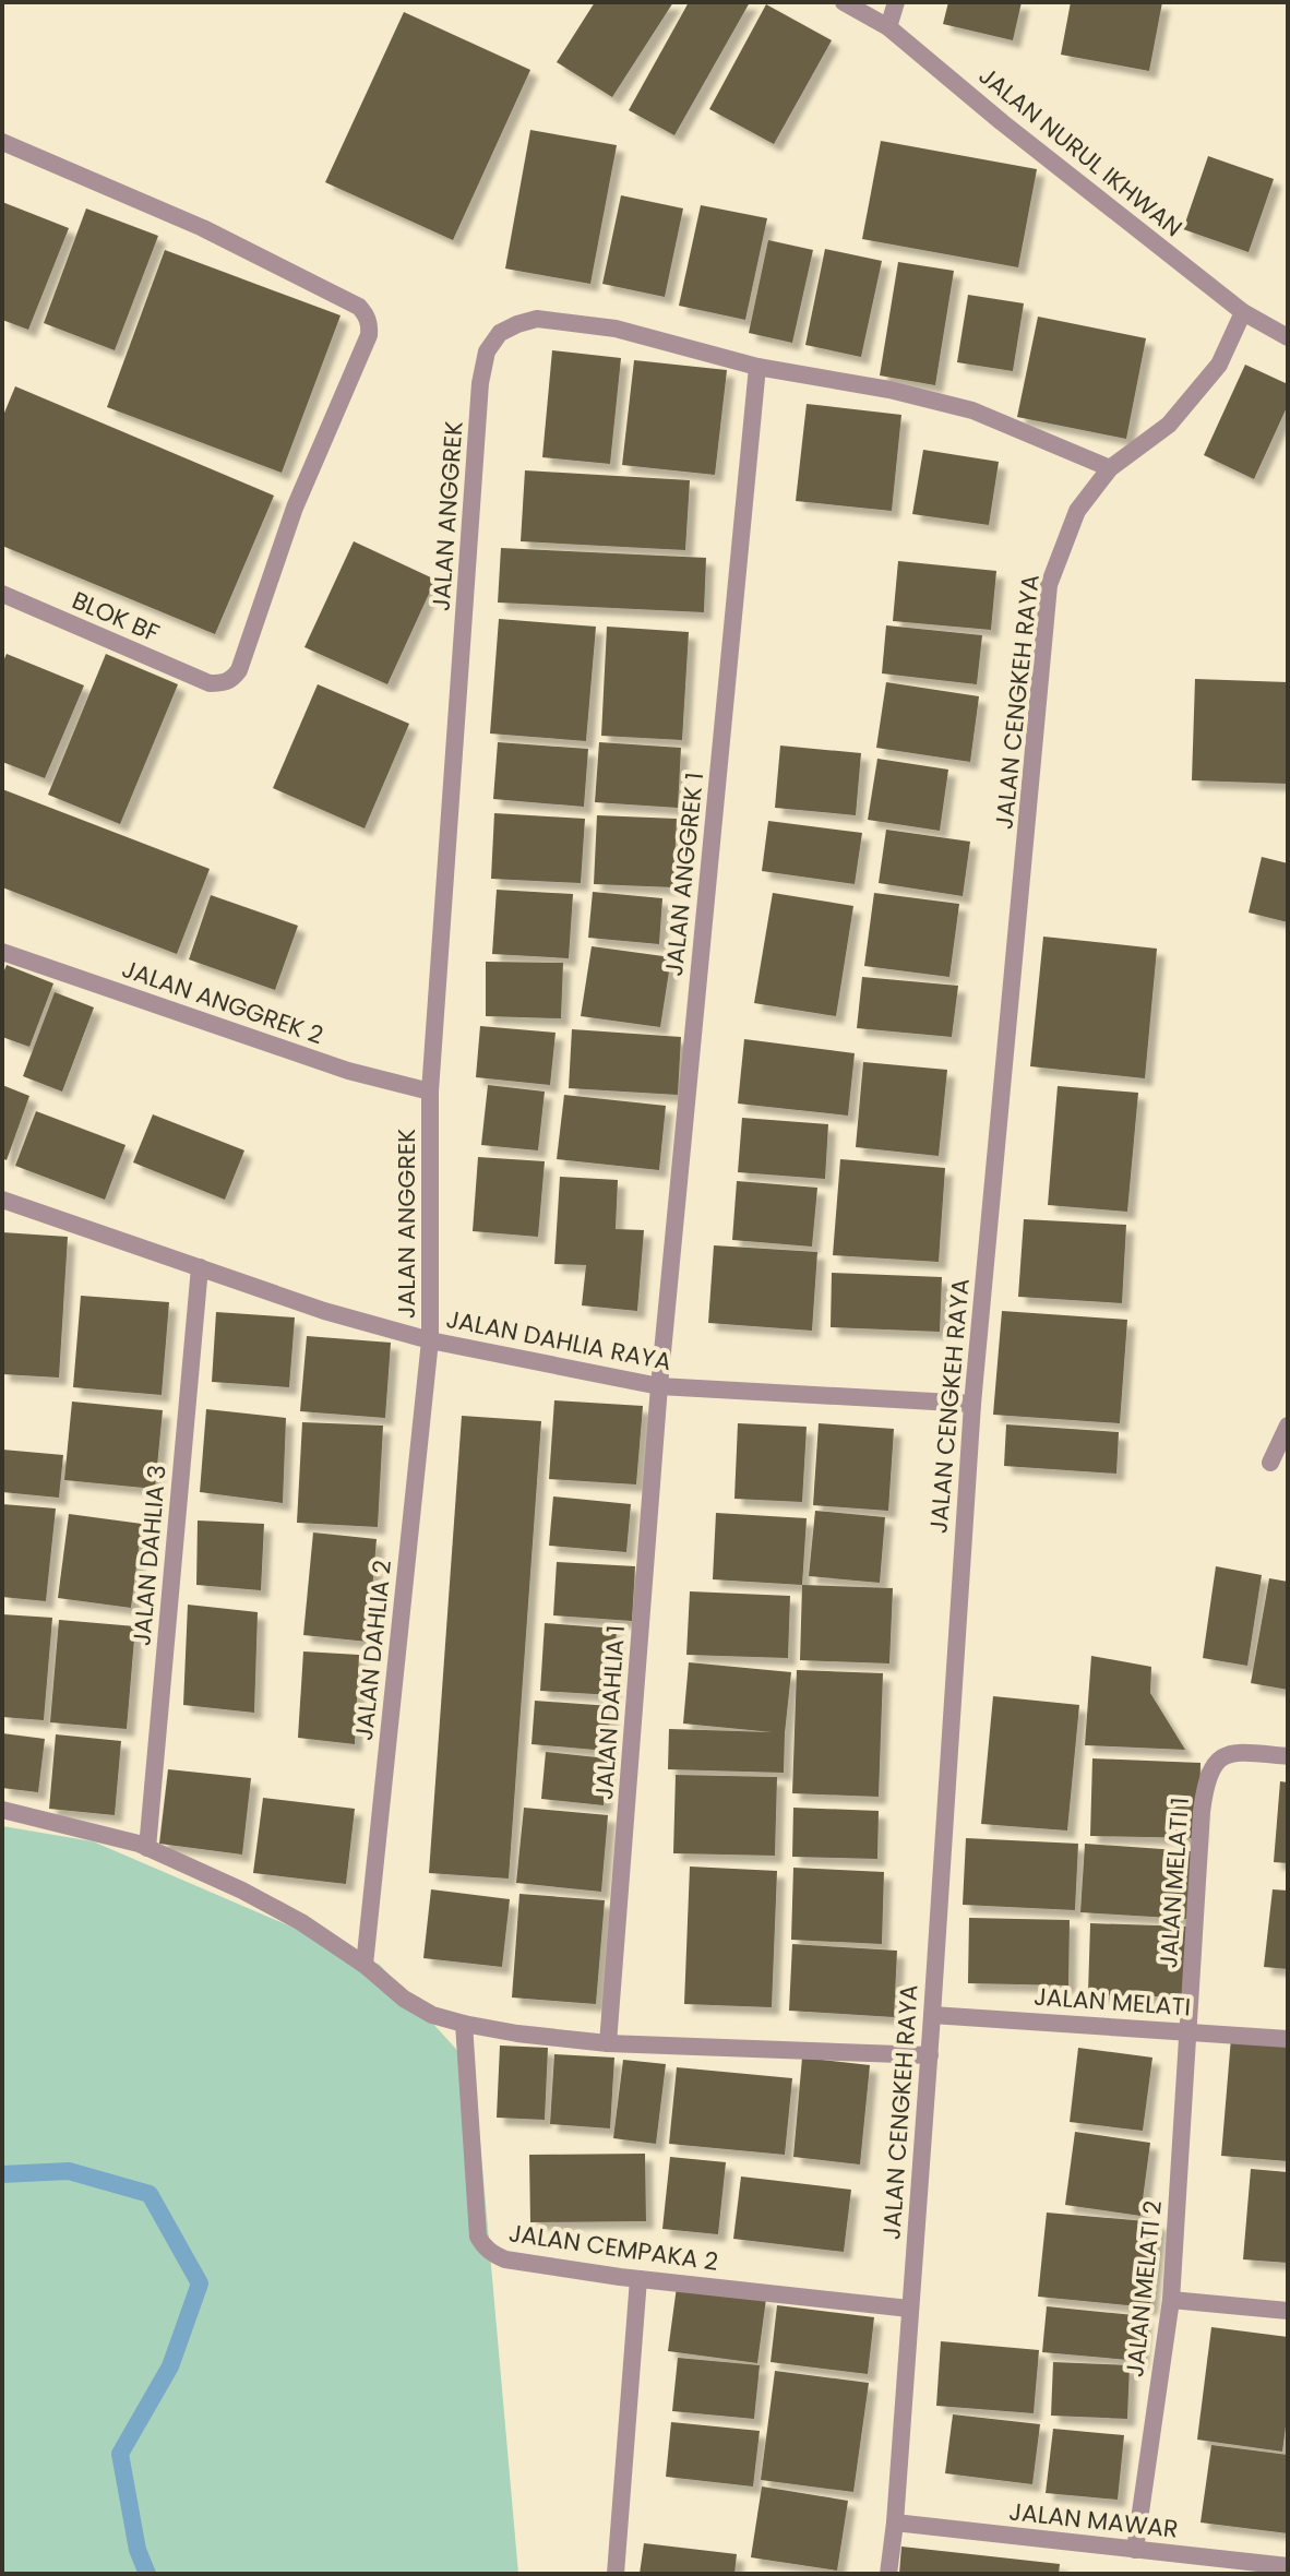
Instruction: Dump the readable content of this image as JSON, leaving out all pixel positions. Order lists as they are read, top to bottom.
{
  "streets": {
    "street": [
      "JALAN NURUL IKHWAN",
      "JALAN ANGGREK",
      "BLOK BF",
      "JALAN CENGKEH RAYA",
      "JALAN ANGGREK 1",
      "JALAN ANGGREK 2",
      "JALAN DAHLIA RAYA",
      "JALAN DAHLIA 3",
      "JALAN DAHLIA 2",
      "JALAN DAHLIA 1",
      "JALAN MELATI 1",
      "JALAN MELATI",
      "JALAN CEMPAKA 2",
      "JALAN MELATI 2",
      "JALAN MAWAR"
    ]
  },
  "crossings": [
    ["JALAN NURUL IKHWAN", "JALAN CENGKEH RAYA"],
    ["JALAN ANGGREK", "JALAN CENGKEH RAYA"],
    ["JALAN ANGGREK", "JALAN ANGGREK 1"],
    ["JALAN ANGGREK", "JALAN ANGGREK 2"],
    ["JALAN ANGGREK", "JALAN DAHLIA RAYA"],
    ["JALAN ANGGREK", "JALAN DAHLIA 2"],
    ["JALAN CENGKEH RAYA", "JALAN DAHLIA RAYA"],
    ["JALAN CENGKEH RAYA", "JALAN MELATI"],
    ["JALAN CENGKEH RAYA", "JALAN CEMPAKA 2"],
    ["JALAN CENGKEH RAYA", "JALAN MAWAR"],
    ["JALAN ANGGREK 1", "JALAN DAHLIA RAYA"],
    ["JALAN ANGGREK 1", "JALAN DAHLIA 1"],
    ["JALAN DAHLIA RAYA", "JALAN DAHLIA 3"],
    ["JALAN DAHLIA RAYA", "JALAN DAHLIA 2"],
    ["JALAN DAHLIA RAYA", "JALAN DAHLIA 1"],
    ["JALAN MELATI 1", "JALAN MELATI"],
    ["JALAN MELATI 1", "JALAN MELATI 2"],
    ["JALAN MELATI", "JALAN MELATI 2"],
    ["JALAN MELATI 2", "JALAN MAWAR"]
  ]
}
